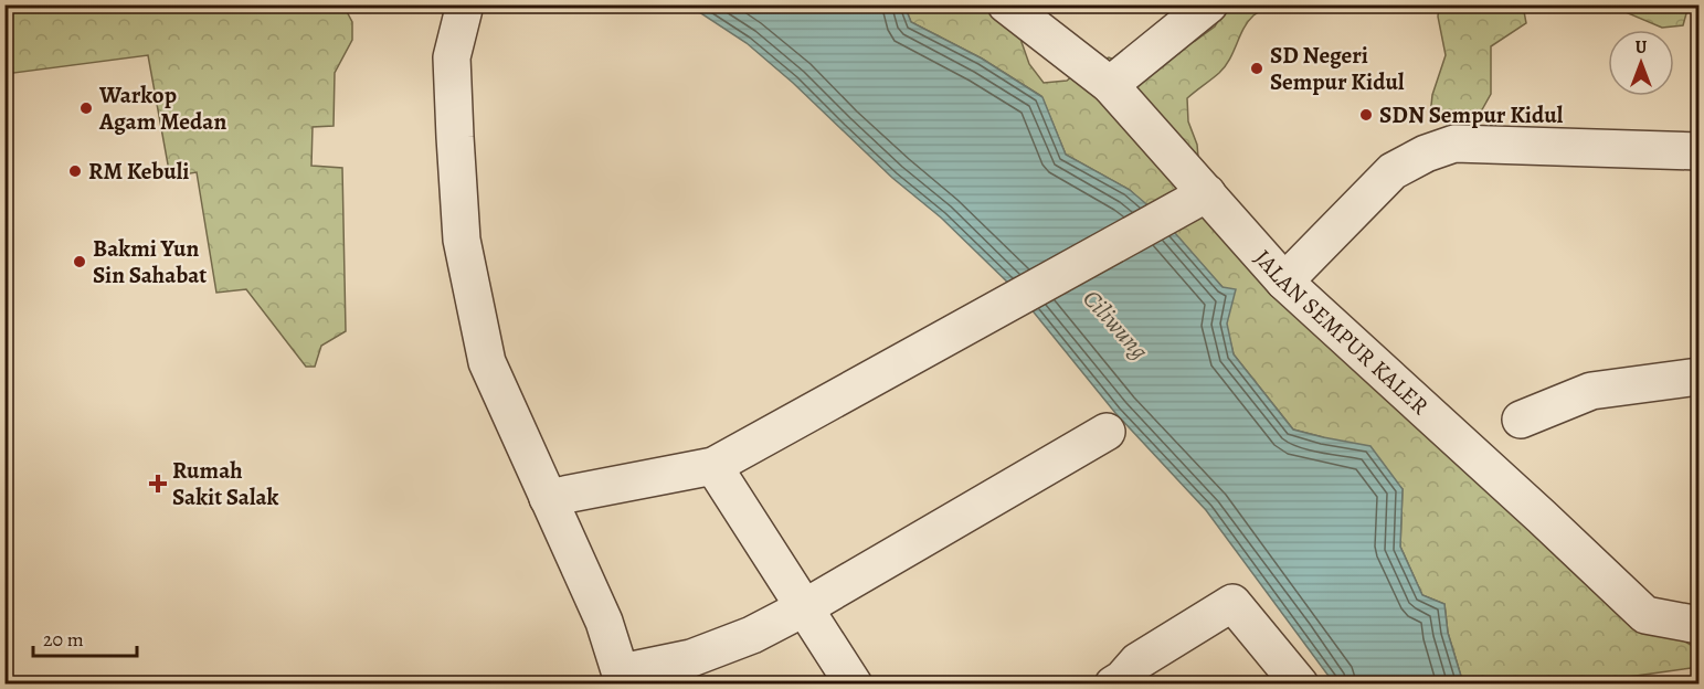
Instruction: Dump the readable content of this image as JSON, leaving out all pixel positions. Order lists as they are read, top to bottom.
{
  "streets": {
    "street": ["JALAN SEMPUR KALER"]
  },
  "water": ["Ciliwung"],
  "places": {
    "other": [
      "SD Negeri Sempur Kidul",
      "Warkop Agam Medan",
      "SDN Sempur Kidul",
      "RM Kebuli",
      "Bakmi Yun Sin Sahabat"
    ],
    "health": ["Rumah Sakit Salak"]
  },
  "scale_bar": "20 m",
  "north": "top"
}
